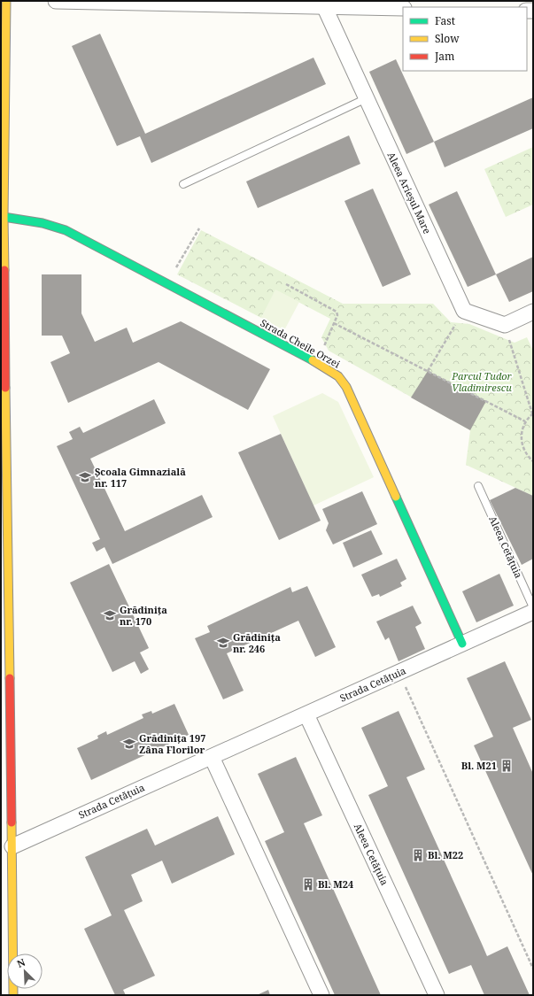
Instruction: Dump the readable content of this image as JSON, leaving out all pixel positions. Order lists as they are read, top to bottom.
{
  "streets": {
    "street": [
      "Aleea Arieșul Mare",
      "Strada Cheile Orzei",
      "Aleea Cetățuia",
      "Strada Cetățuia"
    ]
  },
  "crossings": [
    ["Strada Cheile Orzei", "Strada Cetățuia"],
    ["Aleea Cetățuia", "Strada Cetățuia"]
  ],
  "parks": ["Parcul Tudor Vladimirescu"],
  "places": {
    "school or university": [
      "Școala Gimnazială nr. 117",
      "Grădinița nr. 170",
      "Grădinița nr. 246",
      "Grădinița 197 Zâna Florilor"
    ],
    "building": ["Bl. M21", "Bl. M22", "Bl. M24"]
  },
  "legend": ["Fast", "Slow", "Jam"],
  "north": "top left"
}
